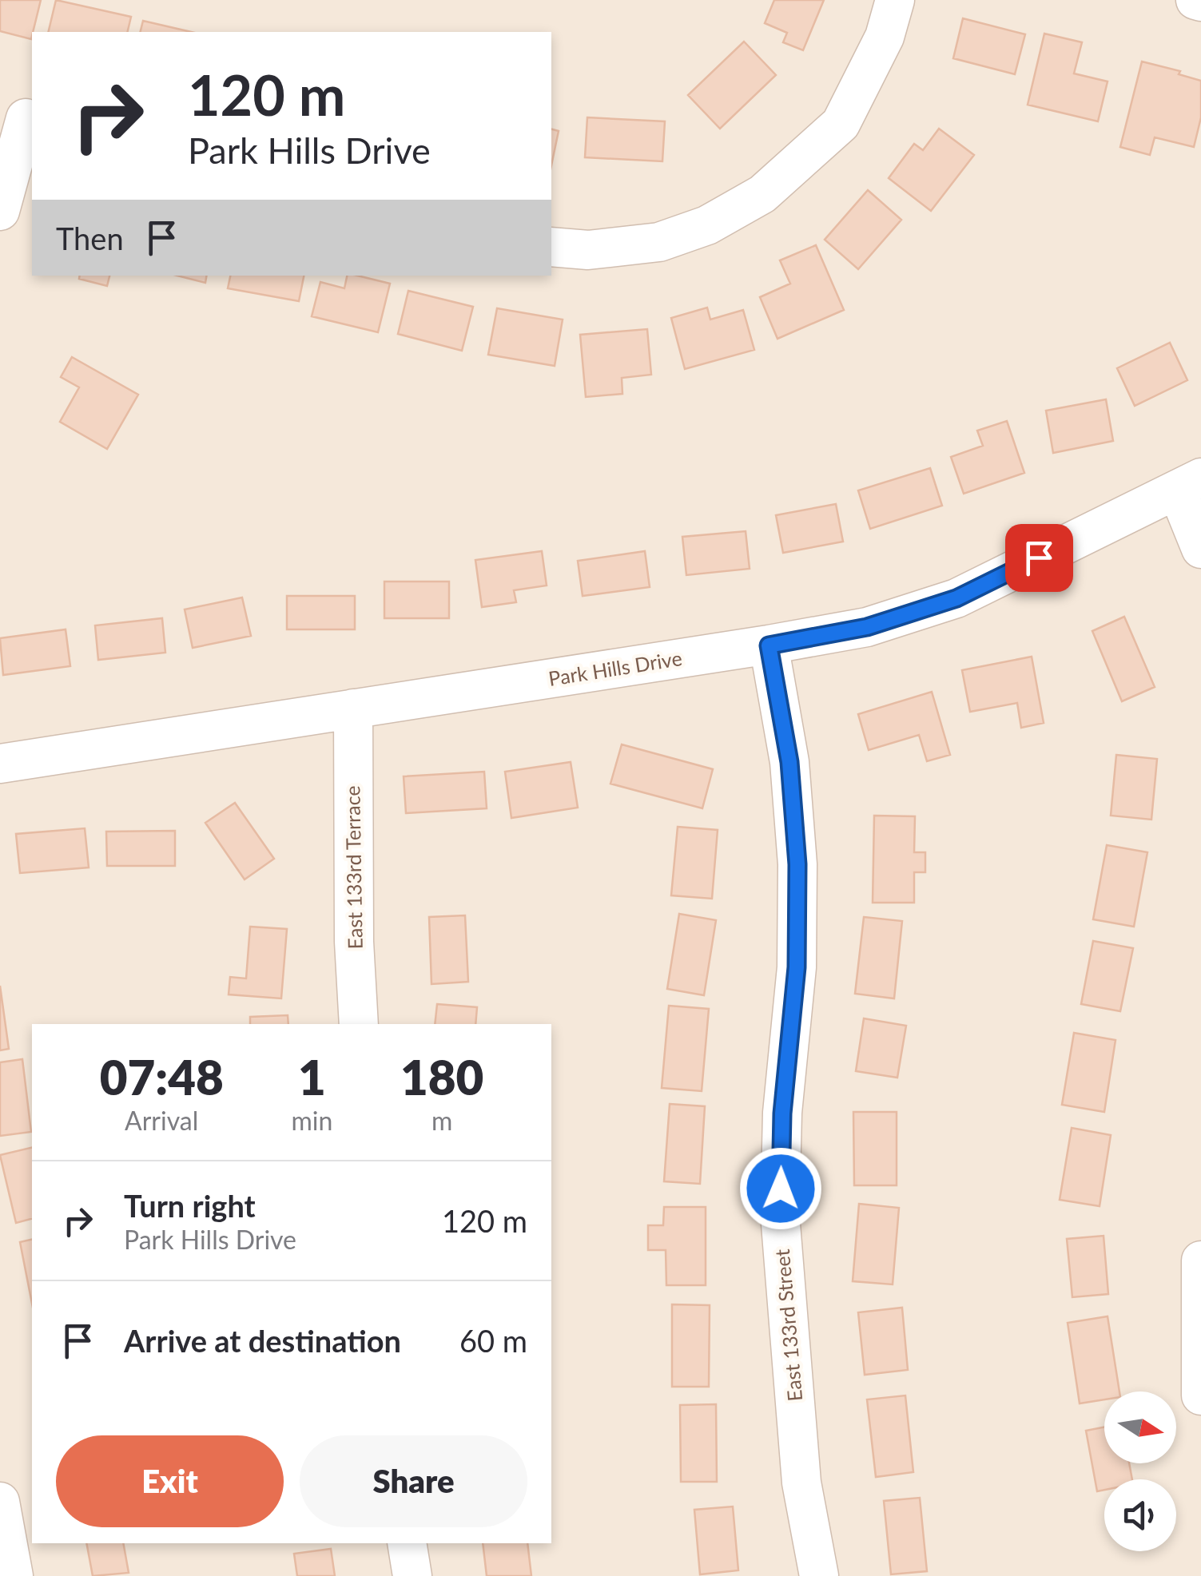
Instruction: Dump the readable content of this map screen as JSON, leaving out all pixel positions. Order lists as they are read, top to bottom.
{
  "streets": {
    "street": ["Park Hills Drive", "East 133rd Terrace", "East 133rd Street"]
  },
  "crossings": [
    ["Park Hills Drive", "East 133rd Terrace"],
    ["Park Hills Drive", "East 133rd Street"]
  ],
  "north": "right",
  "page": {
    "turn": ["120 m", "Park Hills Drive"],
    "then": "Then",
    "eta": [
      "07:48",
      "Arrival",
      "1",
      "min",
      "180",
      "m"
    ],
    "list": [
      {
        "name": "Turn right",
        "note": "Park Hills Drive",
        "value": "120 m"
      },
      {
        "name": "Arrive at destination",
        "value": "60 m"
      }
    ],
    "buttons": ["Exit", "Share"]
  }
}
